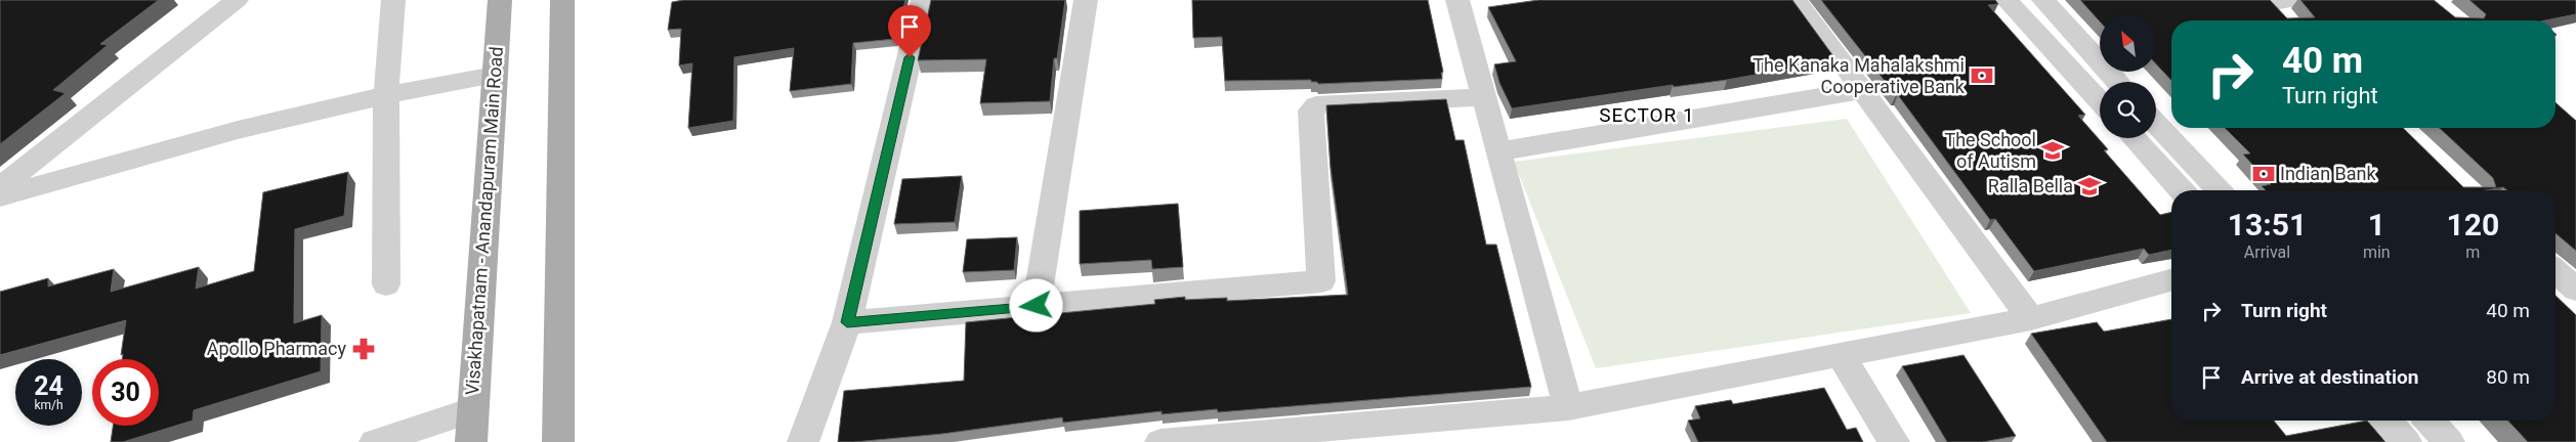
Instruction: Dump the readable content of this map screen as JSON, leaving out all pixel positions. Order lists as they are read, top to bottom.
{
  "streets": {
    "main road": ["Visakhapatnam - Anandapuram Main Road"]
  },
  "districts": ["SECTOR 1"],
  "places": {
    "bank": ["The Kanaka Mahalakshmi Cooperative Bank", "Indian Bank"],
    "school or university": ["The School of Autism", "Ralla Bella"],
    "pharmacy": ["Apollo Pharmacy"]
  },
  "north": "top left",
  "page": {
    "turn": ["40 m", "Turn right"],
    "eta": [
      "13:51",
      "Arrival",
      "1",
      "min",
      "120",
      "m"
    ],
    "list": [
      {
        "name": "Turn right",
        "value": "40 m"
      },
      {
        "name": "Arrive at destination",
        "value": "80 m"
      }
    ],
    "speed": "24 km/h",
    "limit": "30"
  }
}
